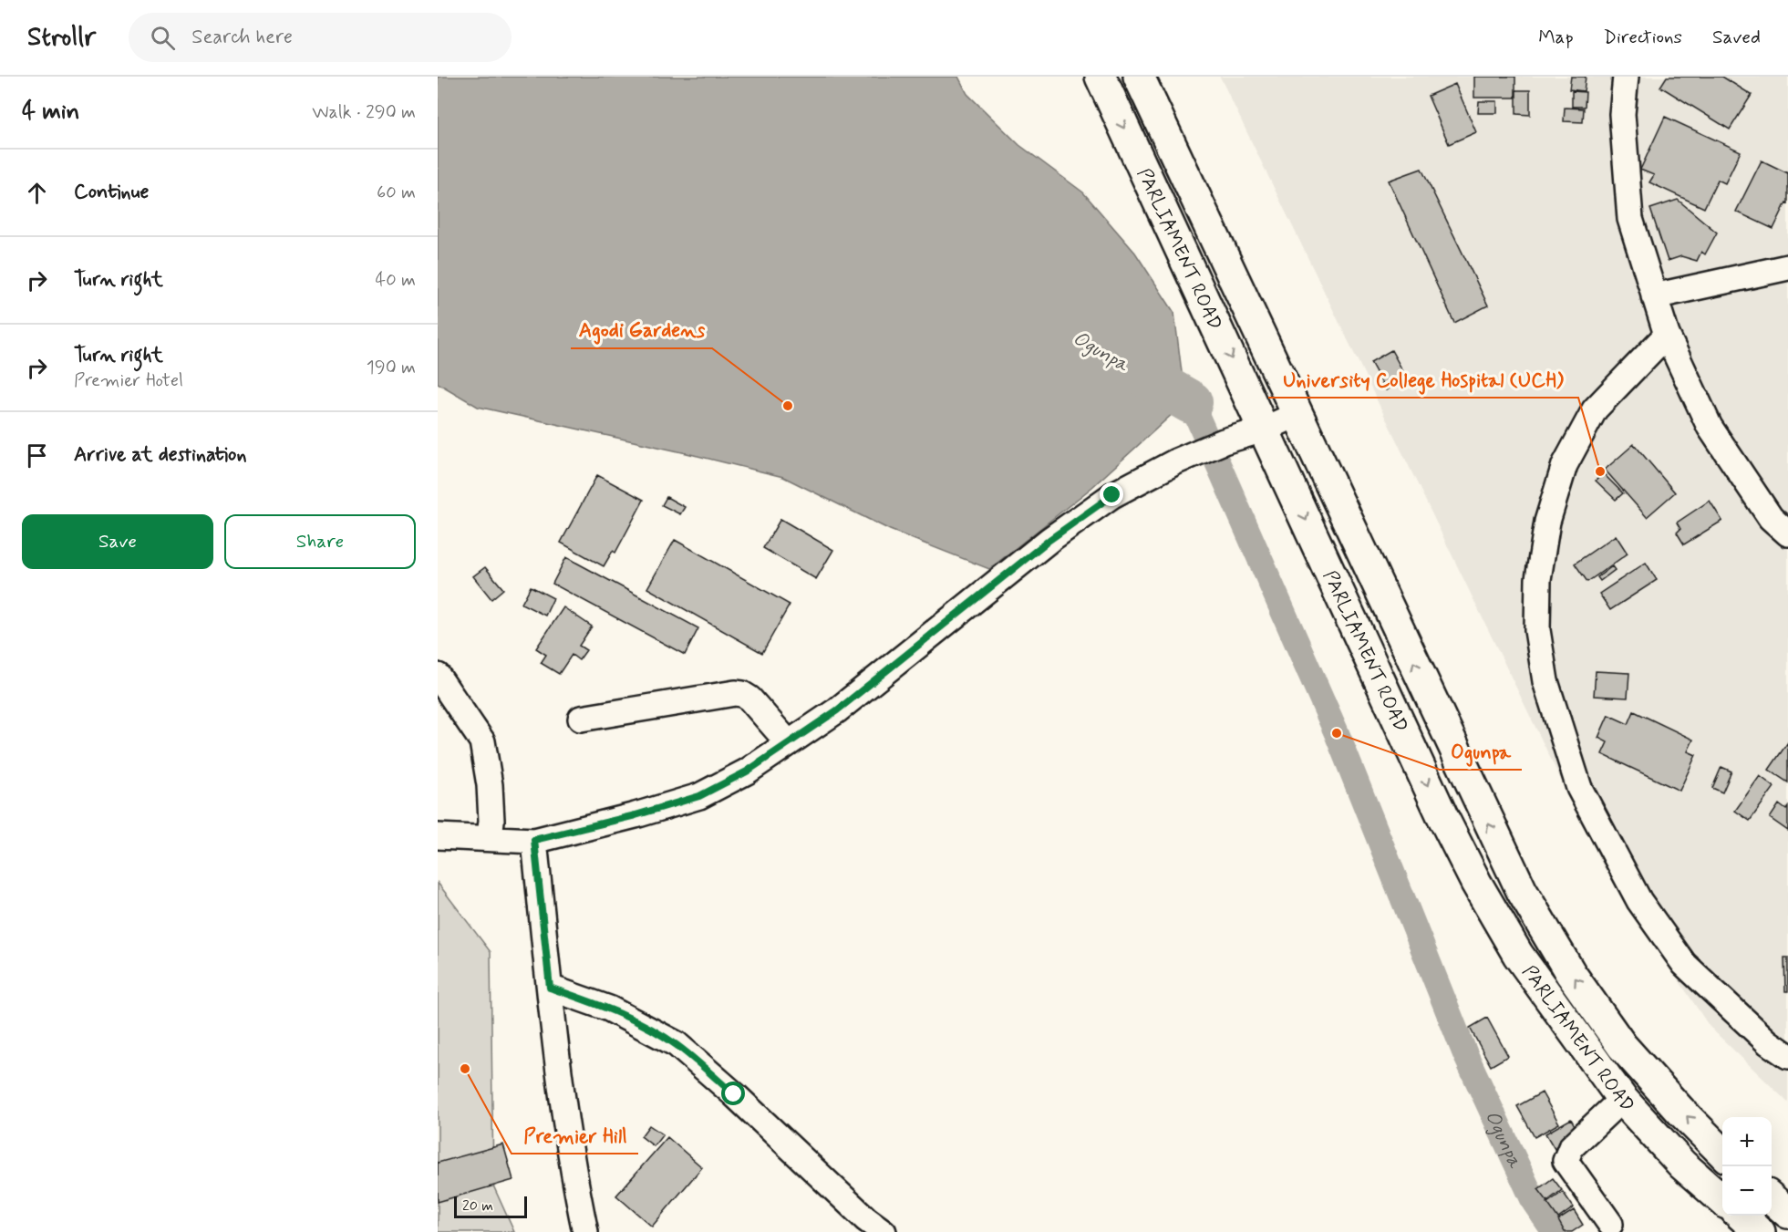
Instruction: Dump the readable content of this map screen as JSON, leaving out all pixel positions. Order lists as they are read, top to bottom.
{
  "streets": {
    "main road": ["PARLIAMENT ROAD"]
  },
  "water": ["Ogunpa"],
  "places": [
    "Agodi Gardens",
    "University College Hospital (UCH)",
    "Ogunpa",
    "Premier Hill"
  ],
  "scale_bar": "20 m",
  "page": {
    "header": "Strollr",
    "search": "Search here",
    "nav": ["Map", "Directions", "Saved"],
    "heading": ["4 min", "Walk · 290 m"],
    "list": [
      ["Continue", "60 m"],
      ["Turn right", "40 m"],
      ["Turn right", "Premier Hotel", "190 m"],
      "Arrive at destination"
    ],
    "buttons": ["Save", "Share"],
    "map_buttons": ["+", "−"],
    "scale": "20 m"
  }
}
